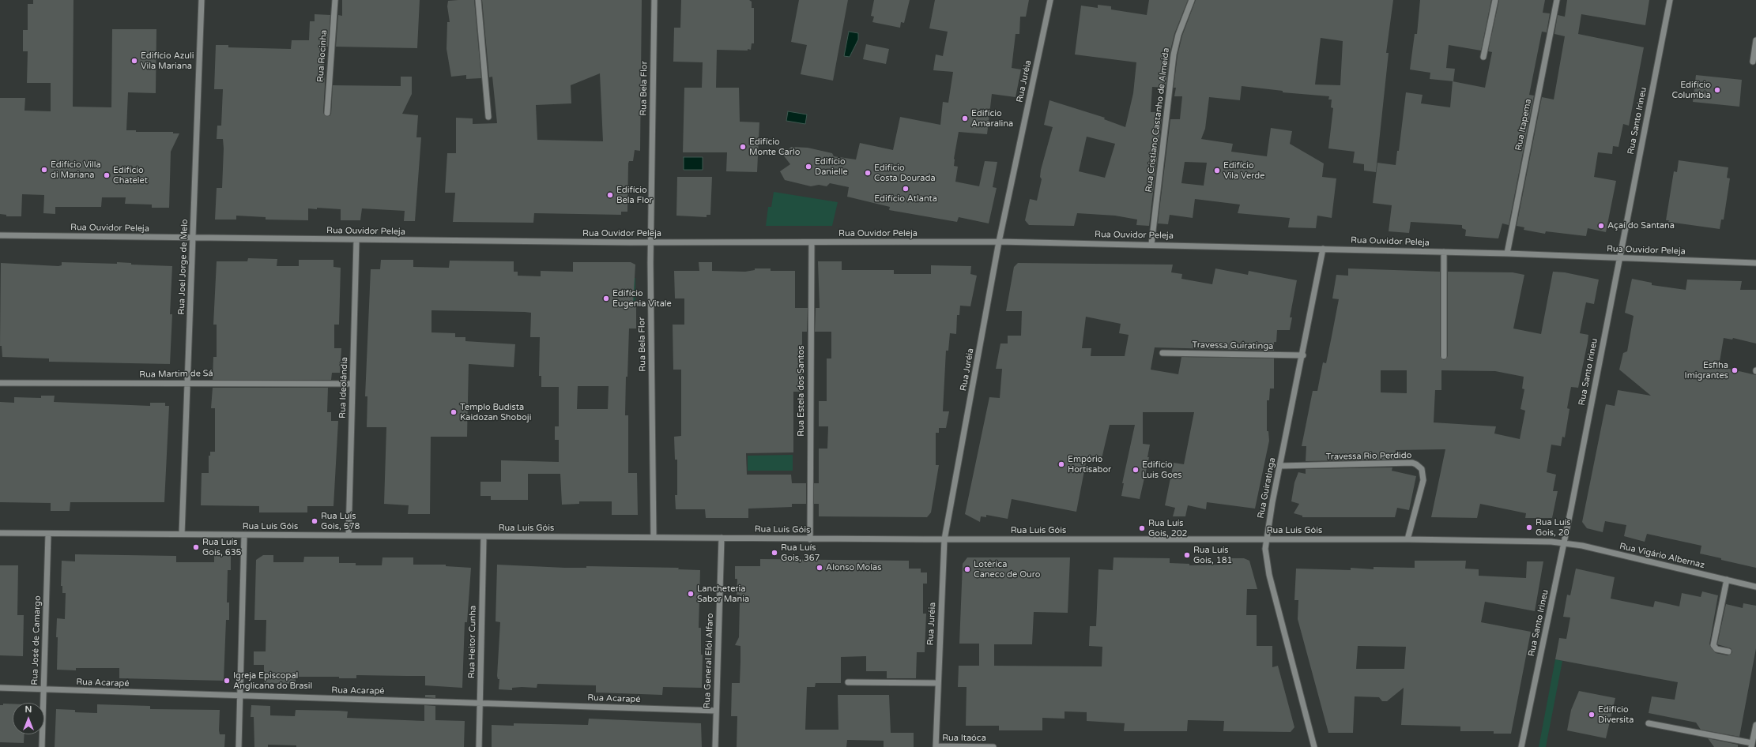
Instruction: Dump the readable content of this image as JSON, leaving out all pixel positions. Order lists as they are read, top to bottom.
{
  "streets": {
    "street": [
      "Rua Rocinha",
      "Rua Juréia",
      "Rua Bela Flor",
      "Rua Cristiano Castanho de Almeida",
      "Rua Santo Irineu",
      "Rua Itapema",
      "Rua Ouvidor Peleja",
      "Rua Joel Jorge de Melo",
      "Travessa Guiratinga",
      "Rua Martim de Sá",
      "Rua Ideolândia",
      "Rua Estela dos Santos",
      "Travessa Rio Perdido",
      "Rua Guiratinga",
      "Rua Luis Góis",
      "Rua Vigário Albernaz",
      "Rua José de Camargo",
      "Rua Heitor Cunha",
      "Rua General Elói Alfaro",
      "Rua Acarapé",
      "Rua Itaóca"
    ]
  },
  "crossings": [
    ["Rua Juréia", "Rua Ouvidor Peleja"],
    ["Rua Juréia", "Rua Luis Góis"],
    ["Rua Juréia", "Rua Itaóca"],
    ["Rua Bela Flor", "Rua Ouvidor Peleja"],
    ["Rua Bela Flor", "Rua Luis Góis"],
    ["Rua Cristiano Castanho de Almeida", "Rua Ouvidor Peleja"],
    ["Rua Santo Irineu", "Rua Ouvidor Peleja"],
    ["Rua Santo Irineu", "Rua Luis Góis"],
    ["Rua Santo Irineu", "Rua Vigário Albernaz"],
    ["Rua Itapema", "Rua Ouvidor Peleja"],
    ["Rua Ouvidor Peleja", "Rua Joel Jorge de Melo"],
    ["Rua Ouvidor Peleja", "Rua Ideolândia"],
    ["Rua Ouvidor Peleja", "Rua Estela dos Santos"],
    ["Rua Ouvidor Peleja", "Rua Guiratinga"],
    ["Rua Joel Jorge de Melo", "Rua Martim de Sá"],
    ["Rua Joel Jorge de Melo", "Rua Luis Góis"],
    ["Travessa Guiratinga", "Rua Guiratinga"],
    ["Rua Martim de Sá", "Rua Ideolândia"],
    ["Rua Ideolândia", "Rua Luis Góis"],
    ["Rua Estela dos Santos", "Rua Luis Góis"],
    ["Travessa Rio Perdido", "Rua Guiratinga"],
    ["Travessa Rio Perdido", "Rua Luis Góis"],
    ["Rua Guiratinga", "Rua Luis Góis"],
    ["Rua Luis Góis", "Rua Vigário Albernaz"],
    ["Rua Luis Góis", "Rua José de Camargo"],
    ["Rua Luis Góis", "Rua Heitor Cunha"],
    ["Rua Luis Góis", "Rua General Elói Alfaro"],
    ["Rua José de Camargo", "Rua Acarapé"],
    ["Rua Heitor Cunha", "Rua Acarapé"],
    ["Rua General Elói Alfaro", "Rua Acarapé"]
  ],
  "places": [
    "Edifício Azuli Vila Mariana",
    "Edifício Columbia",
    "Edifício Amaralina",
    "Edifício Monte Carlo",
    "Edifício Danielle",
    "Edifício Villa di Mariana",
    "Edifício Vila Verde",
    "Edifício Costa Dourada",
    "Edifício Chatelet",
    "Edifício Atlanta",
    "Edifício Bela Flor",
    "Açaí do Santana",
    "Edifício Eugenia Vitale",
    "Esfiha Imigrantes",
    "Templo Budista Kaidozan Shoboji",
    "Empório Hortisabor",
    "Edifício Luis Goes",
    "Rua Luís Gois, 578",
    "Rua Luís Gois, 20",
    "Rua Luís Gois, 202",
    "Rua Luís Gois, 635",
    "Rua Luís Gois, 367",
    "Rua Luís Gois, 181",
    "Alonso Molas",
    "Lotérica Caneco de Ouro",
    "Lancheteria Sabor Mania",
    "Igreja Episcopal Anglicana do Brasil",
    "Edifício Diversita"
  ],
  "north": "top"
}
